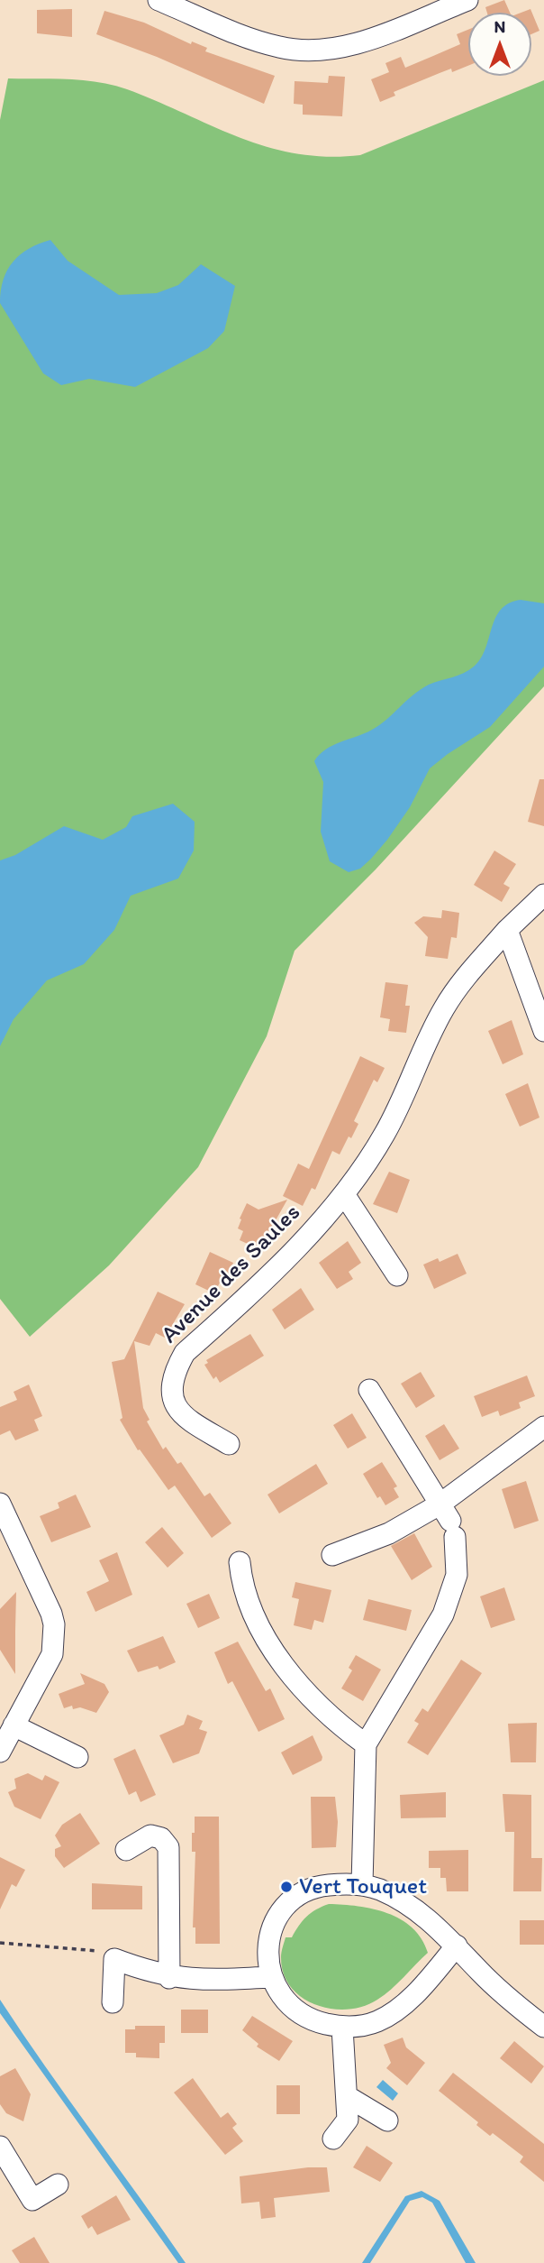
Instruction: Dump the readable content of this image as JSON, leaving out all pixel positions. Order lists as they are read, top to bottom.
{
  "streets": {
    "street": ["Avenue des Saules"]
  },
  "places": ["Vert Touquet"],
  "north": "top"
}
